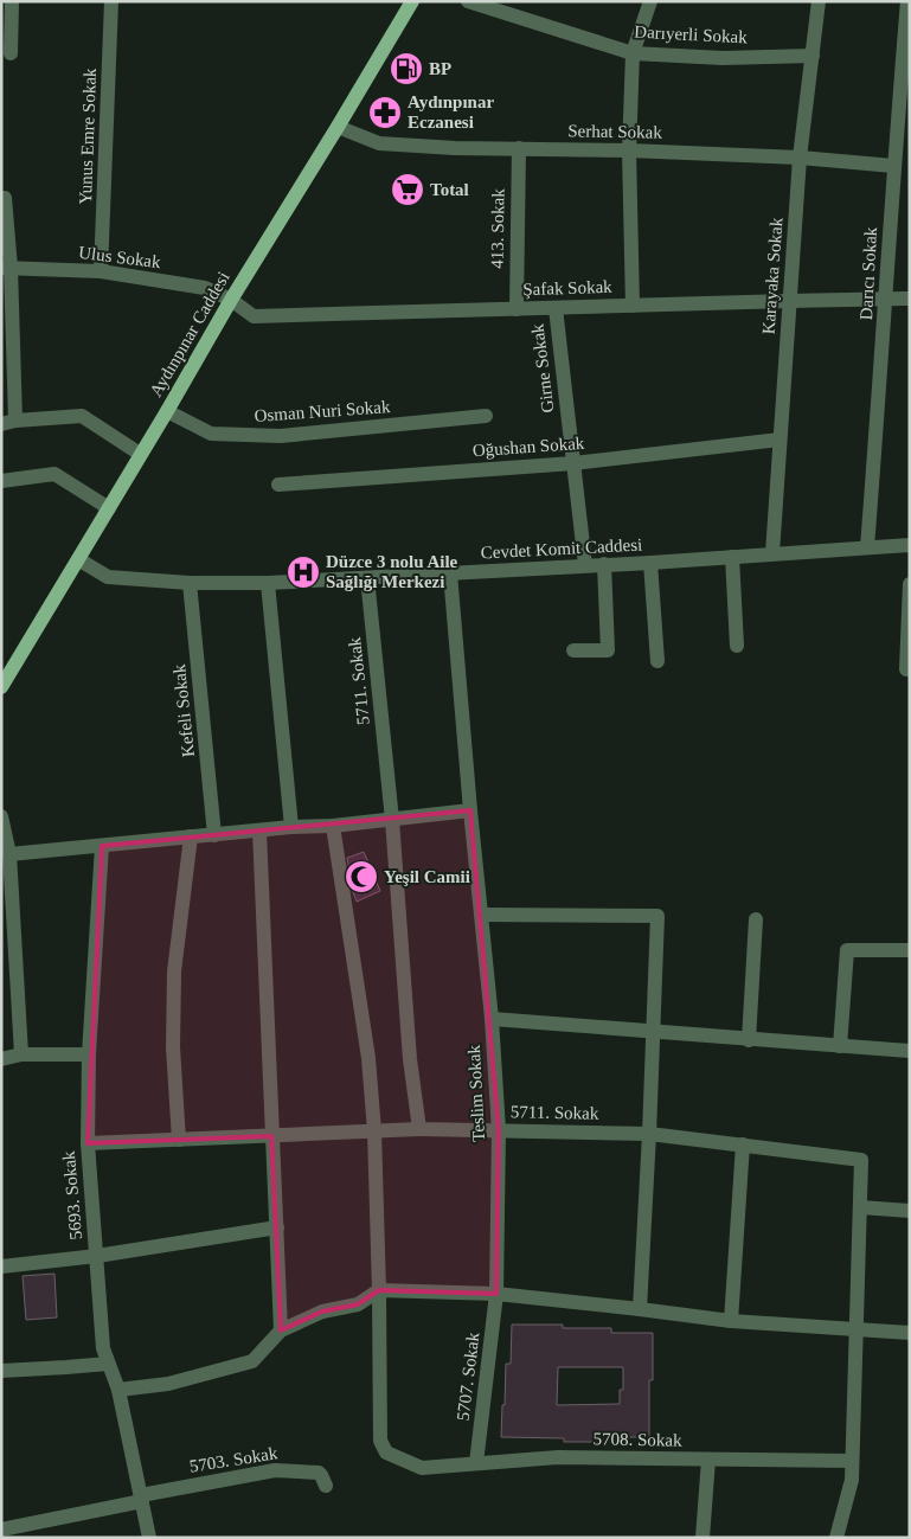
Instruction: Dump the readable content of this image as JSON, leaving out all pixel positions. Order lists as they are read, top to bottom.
{
  "streets": {
    "main road": ["Aydınpınar Caddesi"],
    "street": [
      "Darıyerli Sokak",
      "Serhat Sokak",
      "Yunus Emre Sokak",
      "413. Sokak",
      "Ulus Sokak",
      "Darıcı Sokak",
      "Karayaka Sokak",
      "Şafak Sokak",
      "Girne Sokak",
      "Osman Nuri Sokak",
      "Oğushan Sokak",
      "Cevdet Komit Caddesi",
      "5711. Sokak",
      "Kefeli Sokak",
      "Teslim Sokak",
      "5693. Sokak",
      "5707. Sokak",
      "5708. Sokak",
      "5703. Sokak"
    ]
  },
  "crossings": [
    ["Darıyerli Sokak", "Karayaka Sokak"],
    ["Serhat Sokak", "413. Sokak"],
    ["Serhat Sokak", "Darıcı Sokak"],
    ["Serhat Sokak", "Karayaka Sokak"],
    ["Serhat Sokak", "Aydınpınar Caddesi"],
    ["Yunus Emre Sokak", "Ulus Sokak"],
    ["413. Sokak", "Şafak Sokak"],
    ["Ulus Sokak", "Şafak Sokak"],
    ["Ulus Sokak", "Aydınpınar Caddesi"],
    ["Darıcı Sokak", "Şafak Sokak"],
    ["Darıcı Sokak", "Cevdet Komit Caddesi"],
    ["Karayaka Sokak", "Şafak Sokak"],
    ["Karayaka Sokak", "Oğushan Sokak"],
    ["Karayaka Sokak", "Cevdet Komit Caddesi"],
    ["Şafak Sokak", "Aydınpınar Caddesi"],
    ["Şafak Sokak", "Girne Sokak"],
    ["Aydınpınar Caddesi", "Osman Nuri Sokak"],
    ["Aydınpınar Caddesi", "Cevdet Komit Caddesi"],
    ["Girne Sokak", "Oğushan Sokak"],
    ["Girne Sokak", "Cevdet Komit Caddesi"],
    ["Cevdet Komit Caddesi", "5711. Sokak"],
    ["Cevdet Komit Caddesi", "Kefeli Sokak"],
    ["Cevdet Komit Caddesi", "Teslim Sokak"],
    ["5711. Sokak", "Teslim Sokak"],
    ["5711. Sokak", "5708. Sokak"],
    ["Teslim Sokak", "5707. Sokak"],
    ["5693. Sokak", "5703. Sokak"],
    ["5707. Sokak", "5708. Sokak"]
  ],
  "places": {
    "fuel station": ["BP"],
    "pharmacy": ["Aydınpınar Eczanesi"],
    "supermarket": ["Total"],
    "hospital": ["Düzce 3 nolu Aile Sağlığı Merkezi"],
    "mosque": ["Yeşil Camii"]
  }
}
